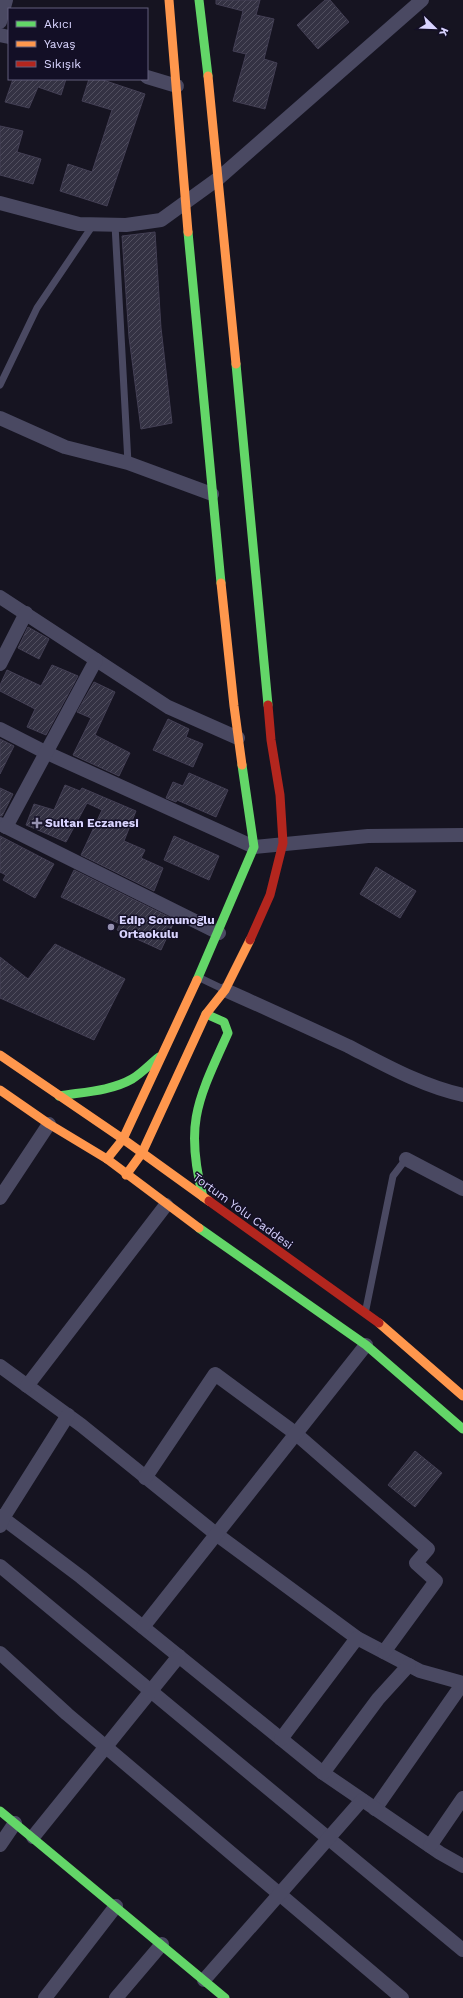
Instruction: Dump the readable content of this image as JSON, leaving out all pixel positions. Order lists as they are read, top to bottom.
{
  "streets": {
    "main road": ["Tortum Yolu Caddesi"]
  },
  "places": {
    "health": ["Sultan Eczanesi"],
    "other": ["Edip Somunoğlu Ortaokulu"]
  },
  "legend": ["Akıcı", "Yavaş", "Sıkışık"],
  "north": "bottom right"
}
